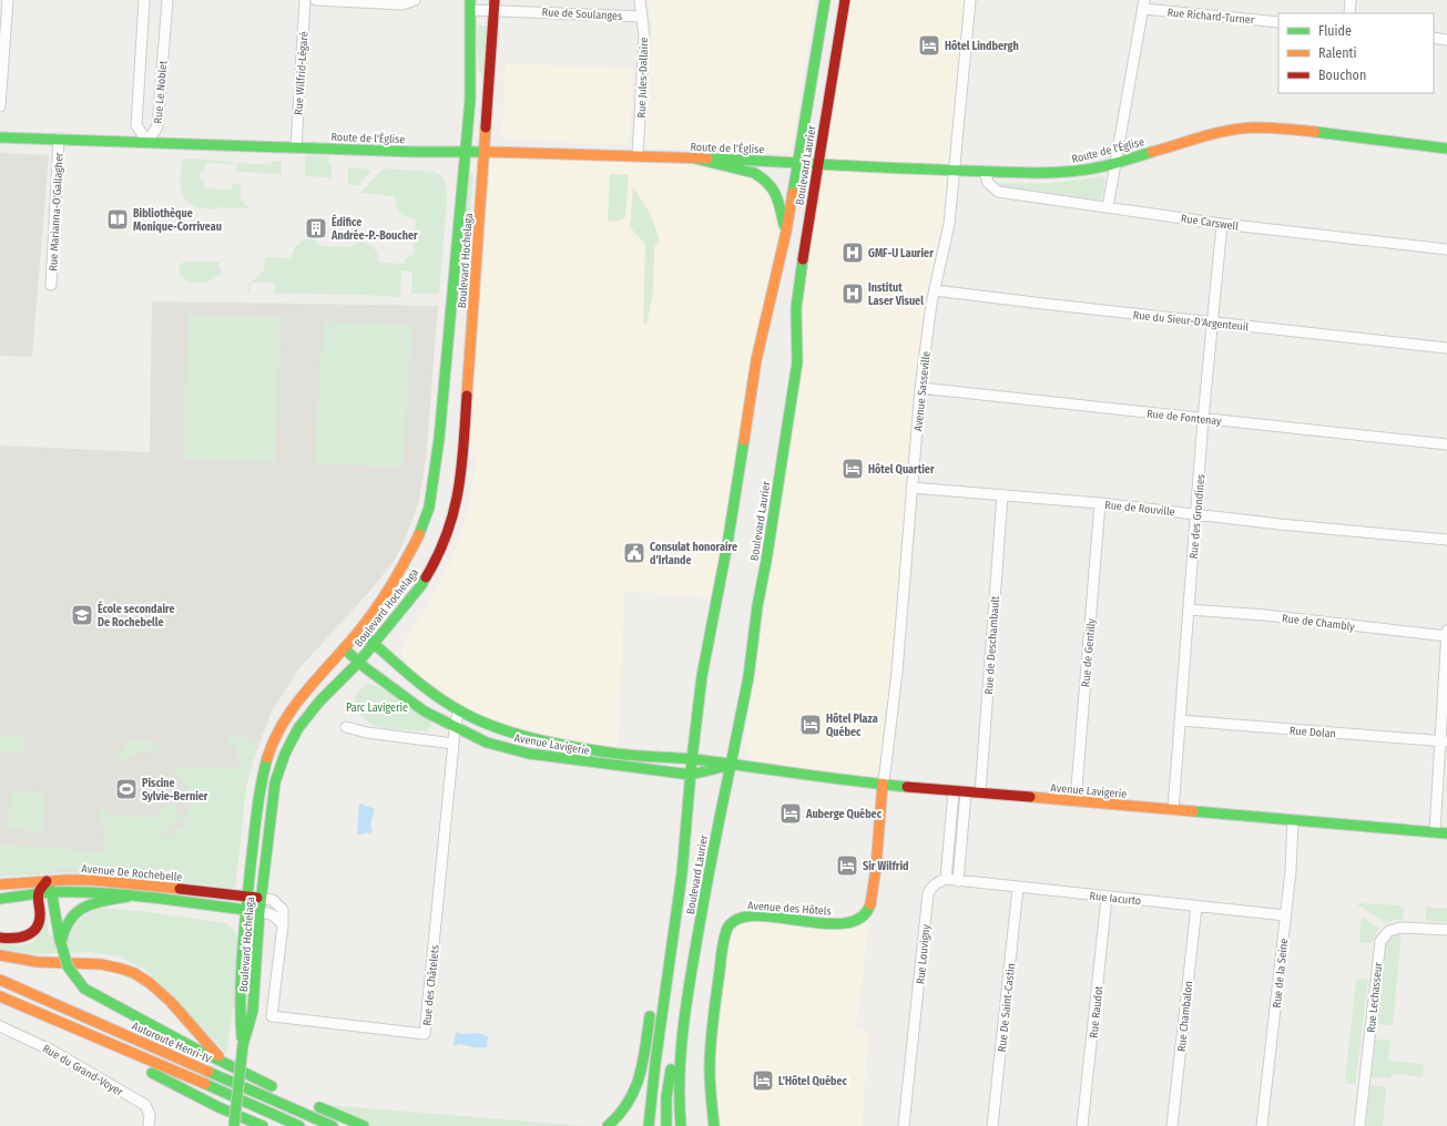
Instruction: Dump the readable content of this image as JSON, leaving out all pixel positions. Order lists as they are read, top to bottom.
{
  "streets": {
    "main road": [
      "Route de l'Église",
      "Boulevard Laurier",
      "Boulevard Hochelaga",
      "Avenue Lavigerie",
      "Avenue De Rochebelle",
      "Avenue des Hôtels",
      "Autoroute Henri-IV"
    ],
    "street": [
      "Rue de Soulanges",
      "Rue Richard-Turner",
      "Rue Wilfrid-Légaré",
      "Rue Jules-Dallaire",
      "Rue Le Noblet",
      "Rue Marianna-O'Gallagher",
      "Rue Carswell",
      "Rue du Sieur-D'Argenteuil",
      "Avenue Sasseville",
      "Rue de Fontenay",
      "Rue de Rouville",
      "Rue des Grondines",
      "Rue de Chambly",
      "Rue de Deschambault",
      "Rue de Gentilly",
      "Rue Dolan",
      "Rue Iacurto",
      "Rue Louvigny",
      "Rue de la Seine",
      "Rue des Châtelets",
      "Rue Lechasseur",
      "Rue De Saint-Castin",
      "Rue Raudot",
      "Rue Chambalon",
      "Rue du Grand-Voyer"
    ]
  },
  "crossings": [
    ["Rue de Soulanges", "Rue Jules-Dallaire"],
    ["Rue de Soulanges", "Boulevard Hochelaga"],
    ["Rue Wilfrid-Légaré", "Route de l'Église"],
    ["Rue Jules-Dallaire", "Route de l'Église"],
    ["Rue Le Noblet", "Route de l'Église"],
    ["Route de l'Église", "Boulevard Laurier"],
    ["Route de l'Église", "Rue Marianna-O'Gallagher"],
    ["Route de l'Église", "Rue Carswell"],
    ["Route de l'Église", "Boulevard Hochelaga"],
    ["Route de l'Église", "Avenue Sasseville"],
    ["Boulevard Laurier", "Avenue Lavigerie"],
    ["Rue Carswell", "Rue des Grondines"],
    ["Boulevard Hochelaga", "Avenue Lavigerie"],
    ["Boulevard Hochelaga", "Avenue De Rochebelle"],
    ["Boulevard Hochelaga", "Rue des Châtelets"],
    ["Rue du Sieur-D'Argenteuil", "Avenue Sasseville"],
    ["Rue du Sieur-D'Argenteuil", "Rue des Grondines"],
    ["Avenue Sasseville", "Rue de Fontenay"],
    ["Avenue Sasseville", "Rue de Rouville"],
    ["Avenue Sasseville", "Avenue Lavigerie"],
    ["Avenue Sasseville", "Avenue des Hôtels"],
    ["Rue de Fontenay", "Rue des Grondines"],
    ["Rue de Rouville", "Rue des Grondines"],
    ["Rue de Rouville", "Rue de Deschambault"],
    ["Rue de Rouville", "Rue de Gentilly"],
    ["Rue des Grondines", "Rue de Chambly"],
    ["Rue des Grondines", "Rue Dolan"],
    ["Rue des Grondines", "Avenue Lavigerie"],
    ["Rue de Deschambault", "Avenue Lavigerie"],
    ["Rue de Gentilly", "Avenue Lavigerie"],
    ["Avenue Lavigerie", "Avenue des Hôtels"],
    ["Avenue Lavigerie", "Rue de la Seine"],
    ["Avenue Lavigerie", "Rue des Châtelets"],
    ["Avenue De Rochebelle", "Rue des Châtelets"],
    ["Rue Iacurto", "Rue Louvigny"],
    ["Rue Iacurto", "Rue de la Seine"],
    ["Rue Iacurto", "Rue De Saint-Castin"],
    ["Rue Iacurto", "Rue Raudot"],
    ["Rue Iacurto", "Rue Chambalon"]
  ],
  "parks": ["Parc Lavigerie"],
  "places": {
    "hotel": [
      "Hôtel Lindbergh",
      "Hôtel Quartier",
      "Hôtel Plaza Québec",
      "Auberge Québec",
      "Sir Wilfrid",
      "L'Hôtel Québec"
    ],
    "library": ["Bibliothèque Monique-Corriveau"],
    "building": ["Édifice Andrée-P.-Boucher"],
    "hospital": ["GMF-U Laurier", "Institut Laser Visuel"],
    "public building": ["Consulat honoraire d'Irlande"],
    "school or university": ["École secondaire De Rochebelle"],
    "sports": ["Piscine Sylvie-Bernier"]
  },
  "legend": ["Fluide", "Ralenti", "Bouchon"]
}
